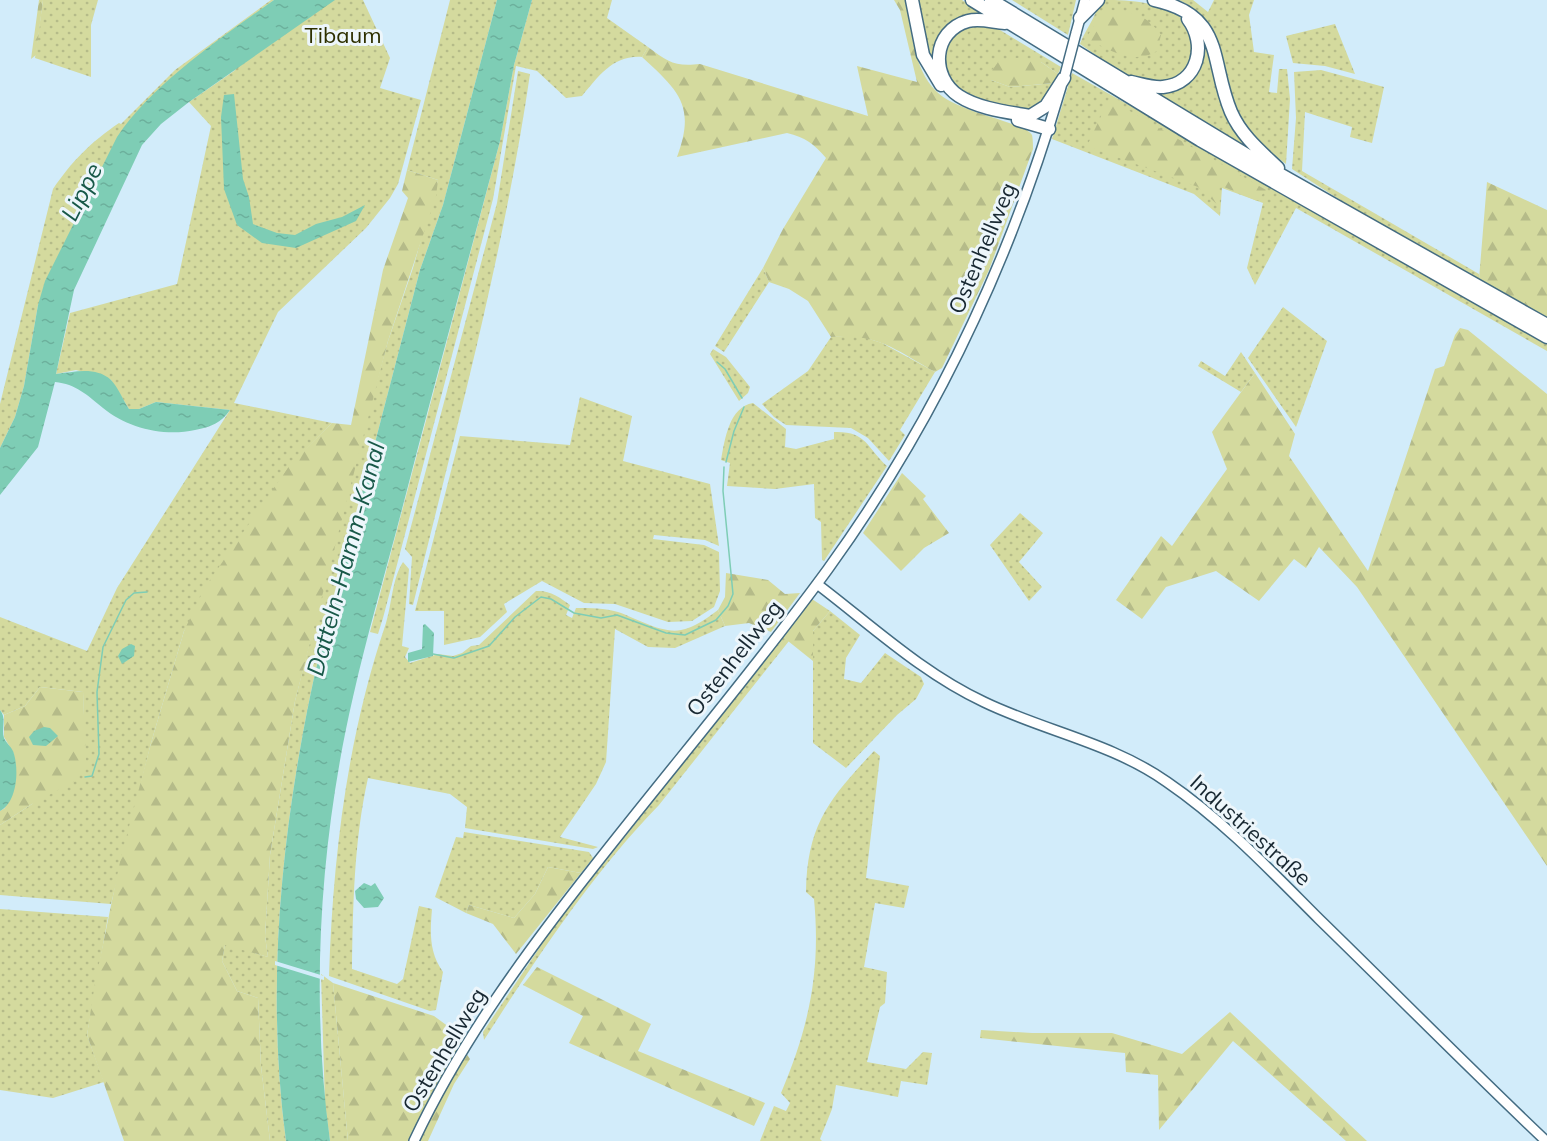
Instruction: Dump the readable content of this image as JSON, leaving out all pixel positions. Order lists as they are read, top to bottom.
{
  "streets": {
    "main road": ["Ostenhellweg", "Industriestraße"]
  },
  "crossings": [
    ["Ostenhellweg", "Industriestraße"]
  ],
  "water": ["Lippe", "Datteln-Hamm-Kanal"],
  "parks": ["Tibaum"]
}
